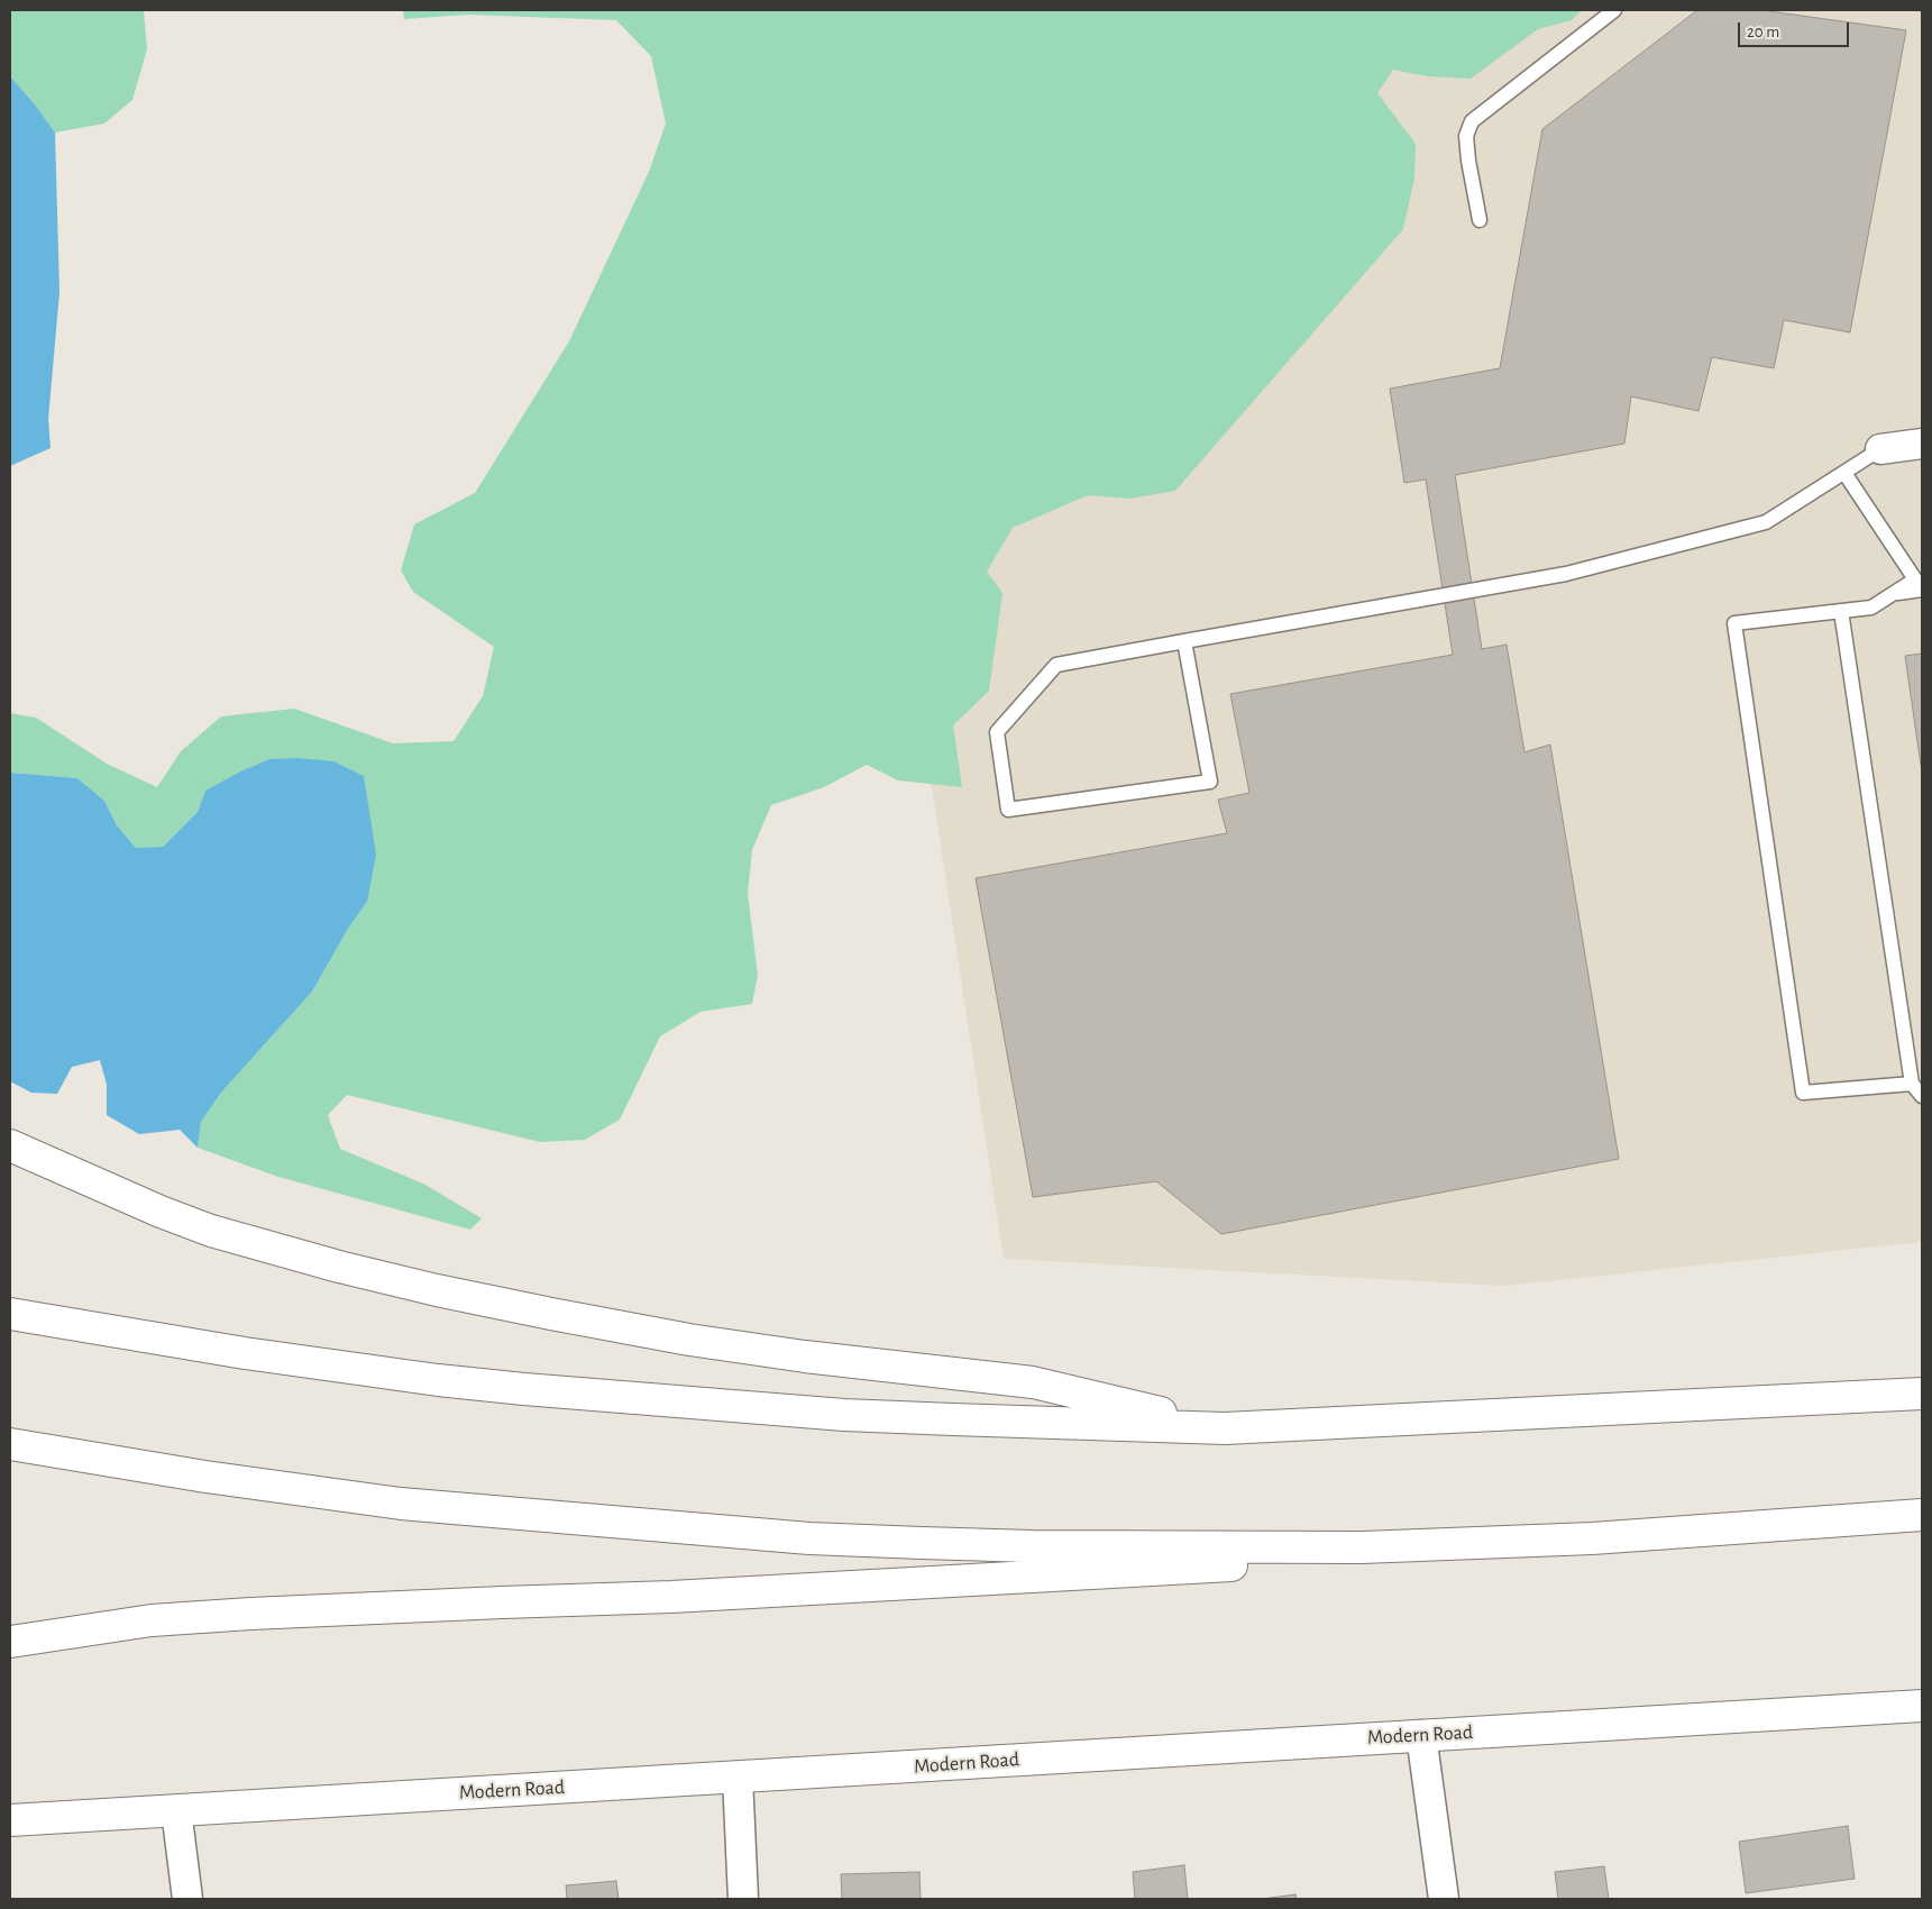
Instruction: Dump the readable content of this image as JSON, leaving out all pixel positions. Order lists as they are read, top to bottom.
{
  "streets": {
    "main road": ["Modern Road"]
  },
  "scale_bar": "20 m"
}
